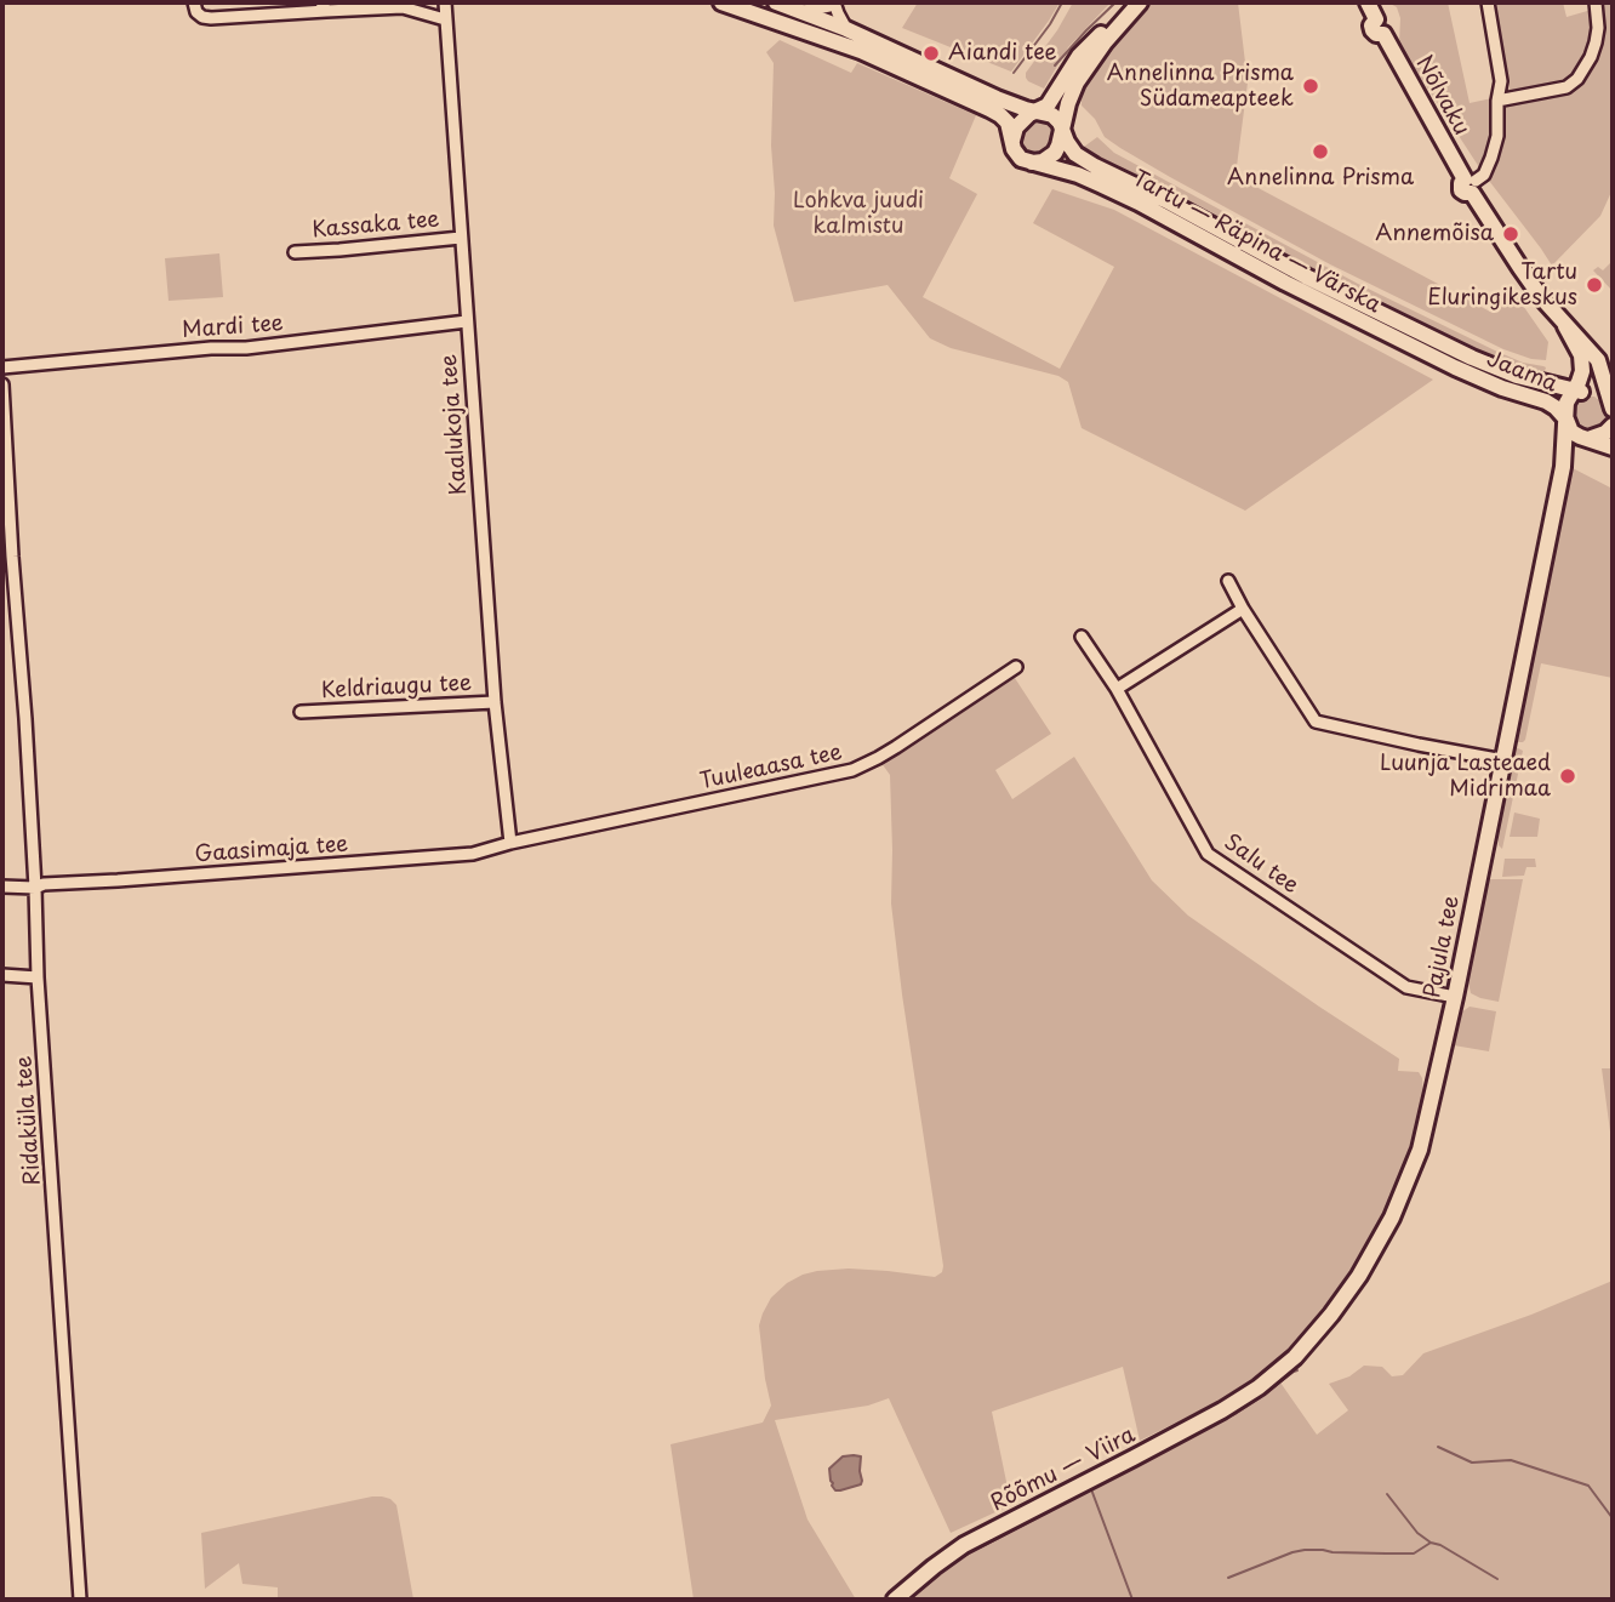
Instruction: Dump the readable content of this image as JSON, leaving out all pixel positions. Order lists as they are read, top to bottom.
{
  "streets": {
    "main road": [
      "Nõlvaku",
      "Tartu — Räpina — Värska",
      "Jaama",
      "Pajula tee",
      "Rõõmu — Viira"
    ],
    "street": [
      "Kassaka tee",
      "Mardi tee",
      "Kaalukoja tee",
      "Keldriaugu tee",
      "Tuuleaasa tee",
      "Gaasimaja tee",
      "Salu tee",
      "Ridaküla tee"
    ]
  },
  "crossings": [
    ["Nõlvaku", "Jaama"],
    ["Kassaka tee", "Kaalukoja tee"],
    ["Tartu — Räpina — Värska", "Jaama"],
    ["Mardi tee", "Kaalukoja tee"],
    ["Kaalukoja tee", "Keldriaugu tee"],
    ["Kaalukoja tee", "Tuuleaasa tee"],
    ["Kaalukoja tee", "Gaasimaja tee"],
    ["Tuuleaasa tee", "Gaasimaja tee"],
    ["Gaasimaja tee", "Ridaküla tee"],
    ["Salu tee", "Pajula tee"],
    ["Pajula tee", "Rõõmu — Viira"]
  ],
  "parks": ["Lohkva juudi kalmistu"],
  "places": [
    "Aiandi tee",
    "Annelinna Prisma Südameapteek",
    "Annelinna Prisma",
    "Annemõisa",
    "Tartu Eluringikeskus",
    "Luunja Lasteaed Midrimaa"
  ]
}
